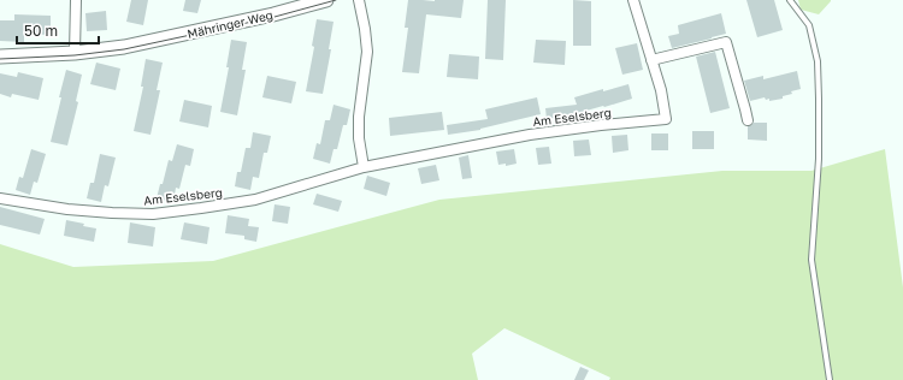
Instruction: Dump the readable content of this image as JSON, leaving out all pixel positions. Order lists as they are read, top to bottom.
{
  "streets": {
    "street": ["Mähringer Weg", "Am Eselsberg"]
  },
  "scale_bar": "50 m"
}
